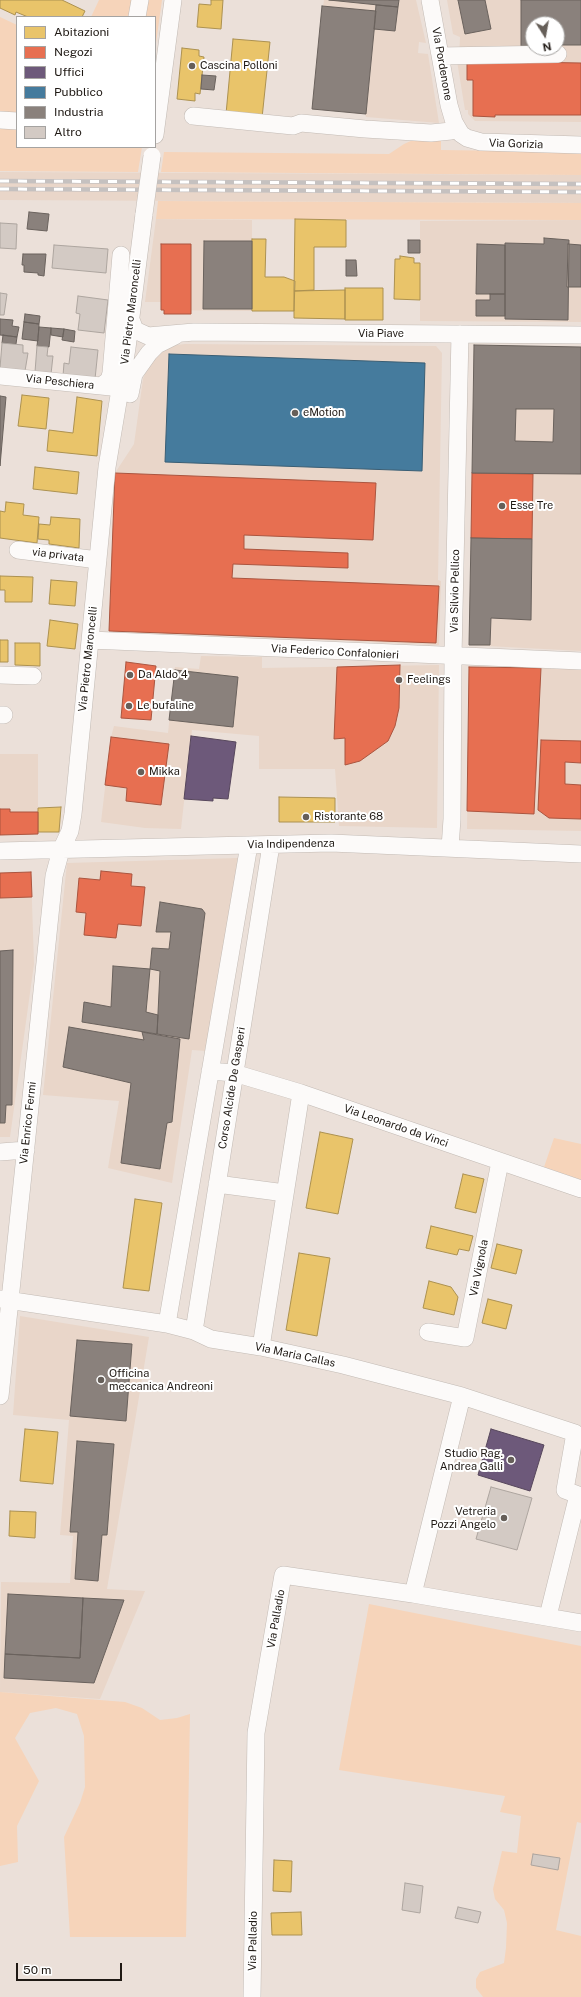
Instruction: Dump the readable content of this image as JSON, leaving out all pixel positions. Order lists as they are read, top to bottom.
{
  "streets": {
    "street": [
      "Via Pordenone",
      "Via Gorizia",
      "Via Pietro Maroncelli",
      "Via Piave",
      "Via Peschiera",
      "via privata",
      "Via Silvio Pellico",
      "Via Federico Confalonieri",
      "Via Indipendenza",
      "Corso Alcide De Gasperi",
      "Via Enrico Fermi",
      "Via Leonardo da Vinci",
      "Via Vignola",
      "Via Maria Callas",
      "Via Palladio"
    ]
  },
  "crossings": [
    ["Via Pordenone", "Via Gorizia"],
    ["Via Pietro Maroncelli", "Via Piave"],
    ["Via Pietro Maroncelli", "Via Peschiera"],
    ["Via Pietro Maroncelli", "via privata"],
    ["Via Pietro Maroncelli", "Via Federico Confalonieri"],
    ["Via Pietro Maroncelli", "Via Indipendenza"],
    ["Via Pietro Maroncelli", "Via Enrico Fermi"],
    ["Via Piave", "Via Silvio Pellico"],
    ["Via Silvio Pellico", "Via Federico Confalonieri"],
    ["Via Silvio Pellico", "Via Indipendenza"],
    ["Via Indipendenza", "Corso Alcide De Gasperi"],
    ["Via Indipendenza", "Via Enrico Fermi"],
    ["Corso Alcide De Gasperi", "Via Leonardo da Vinci"],
    ["Corso Alcide De Gasperi", "Via Maria Callas"],
    ["Via Enrico Fermi", "Via Maria Callas"],
    ["Via Leonardo da Vinci", "Via Vignola"]
  ],
  "places": [
    "Cascina Polloni",
    "eMotion",
    "Esse Tre",
    "Da Aldo 4",
    "Feelings",
    "Le bufaline",
    "Mikka",
    "Ristorante 68",
    "Officina meccanica Andreoni",
    "Studio Rag. Andrea Galli",
    "Vetreria Pozzi Angelo"
  ],
  "legend": [
    "Abitazioni",
    "Negozi",
    "Uffici",
    "Pubblico",
    "Industria",
    "Altro"
  ],
  "scale_bar": "50 m",
  "north": "bottom"
}
